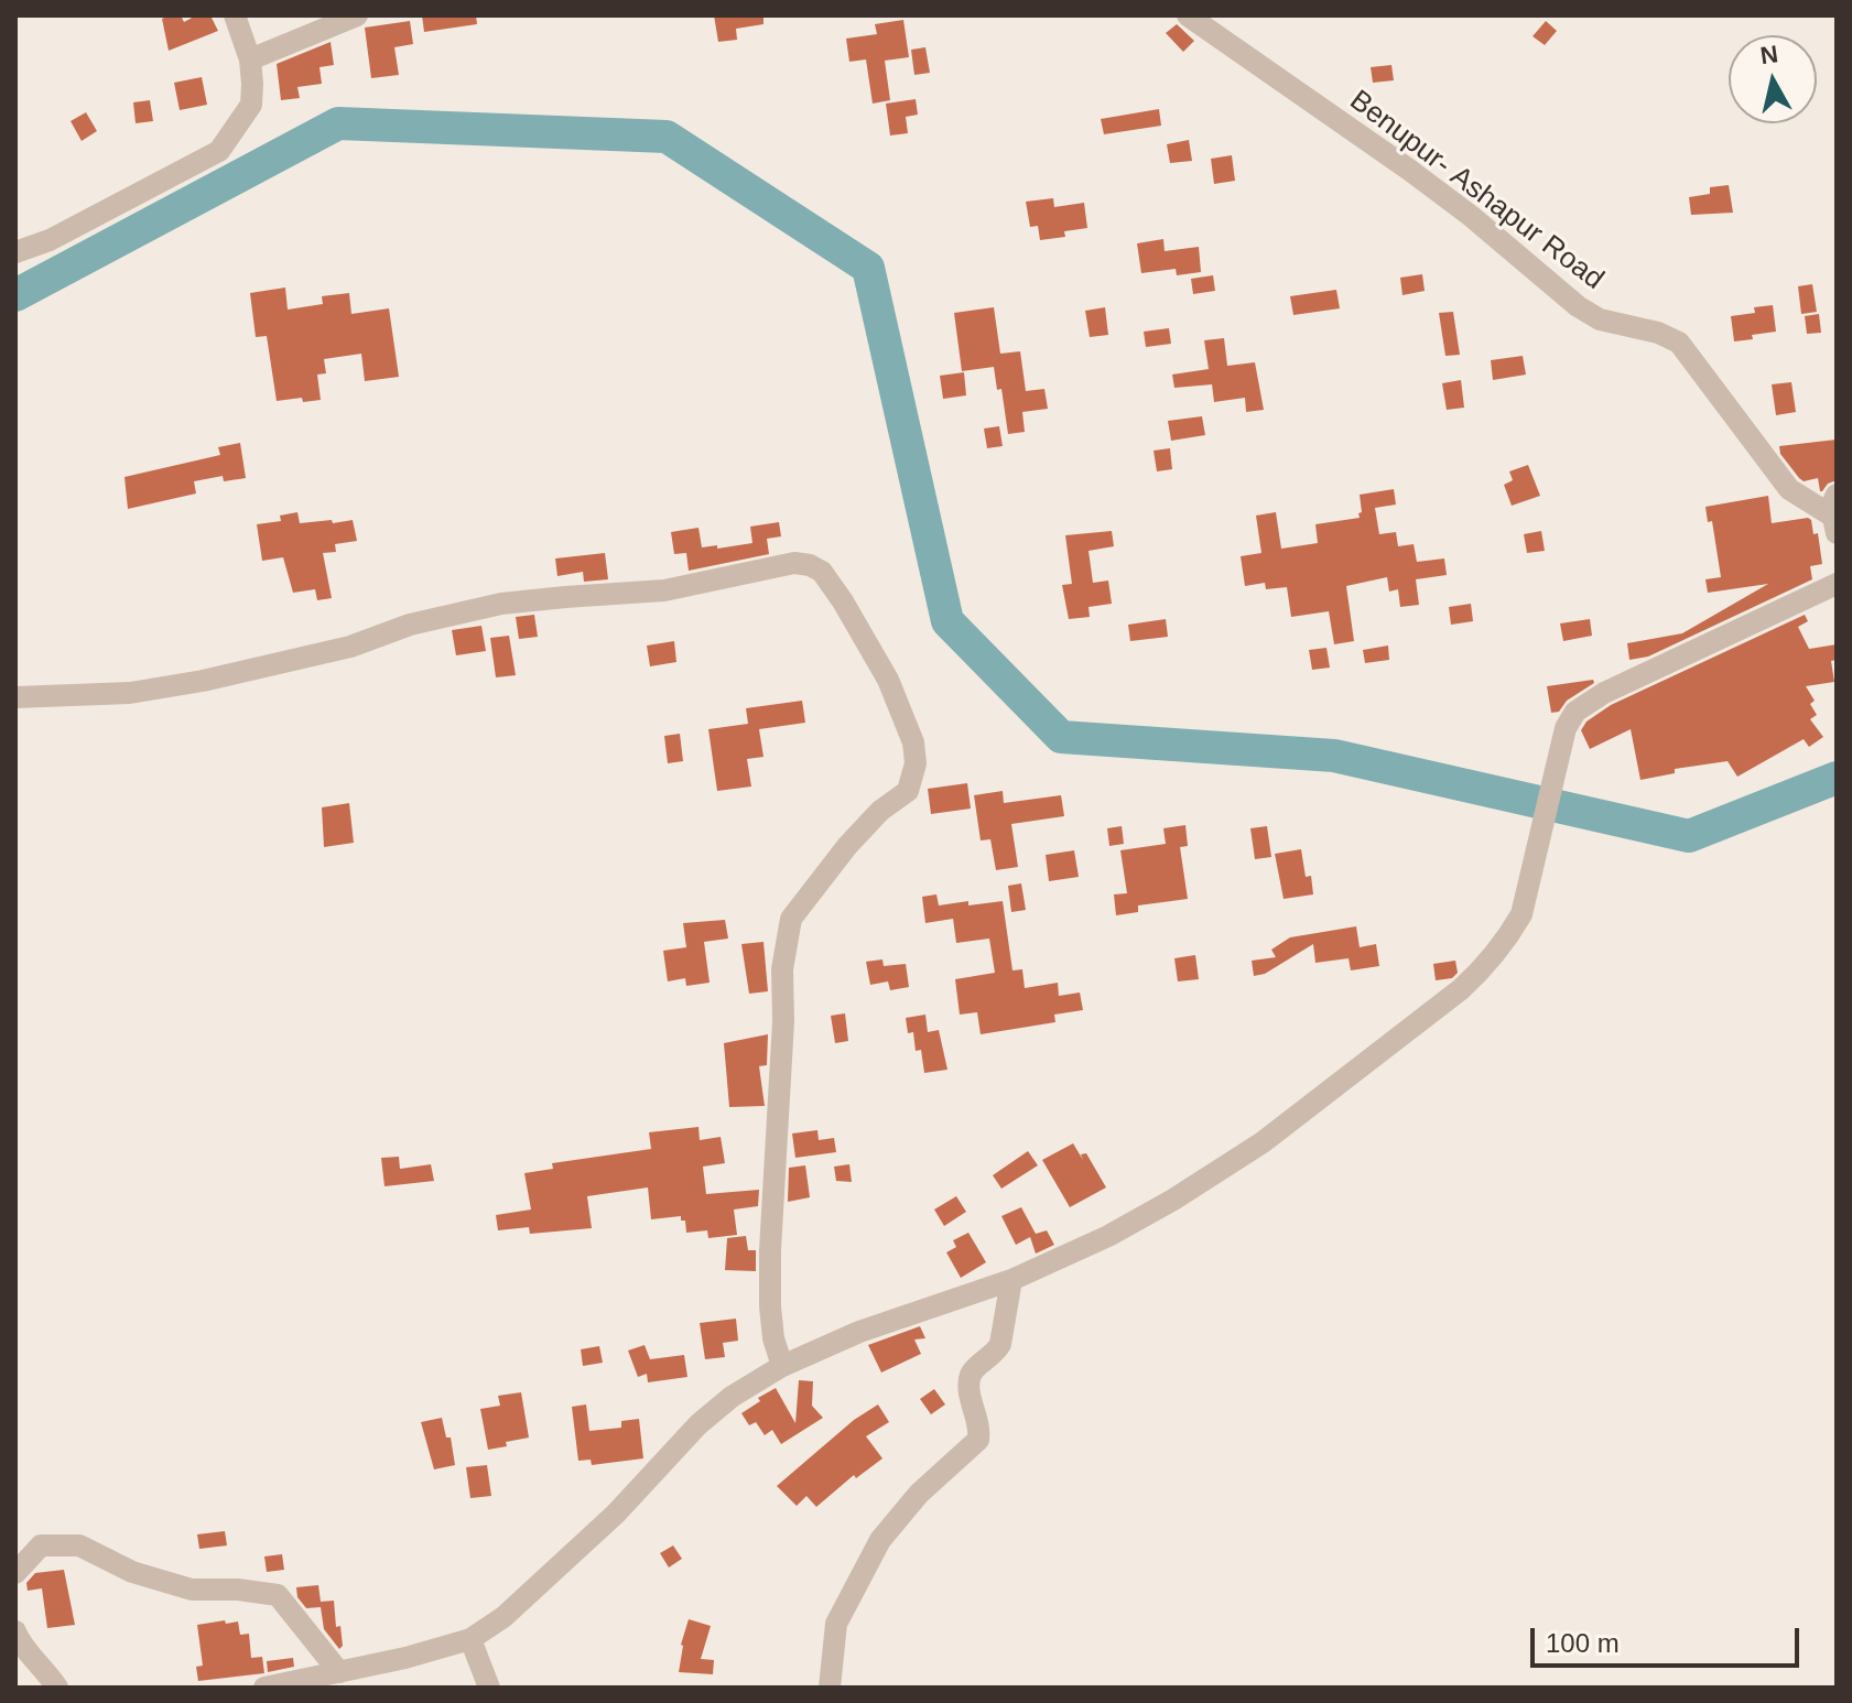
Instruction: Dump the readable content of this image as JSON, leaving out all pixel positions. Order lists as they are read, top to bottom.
{
  "streets": {
    "street": ["Benupur- Ashapur Road"]
  },
  "scale_bar": "100 m",
  "north": "top"
}
